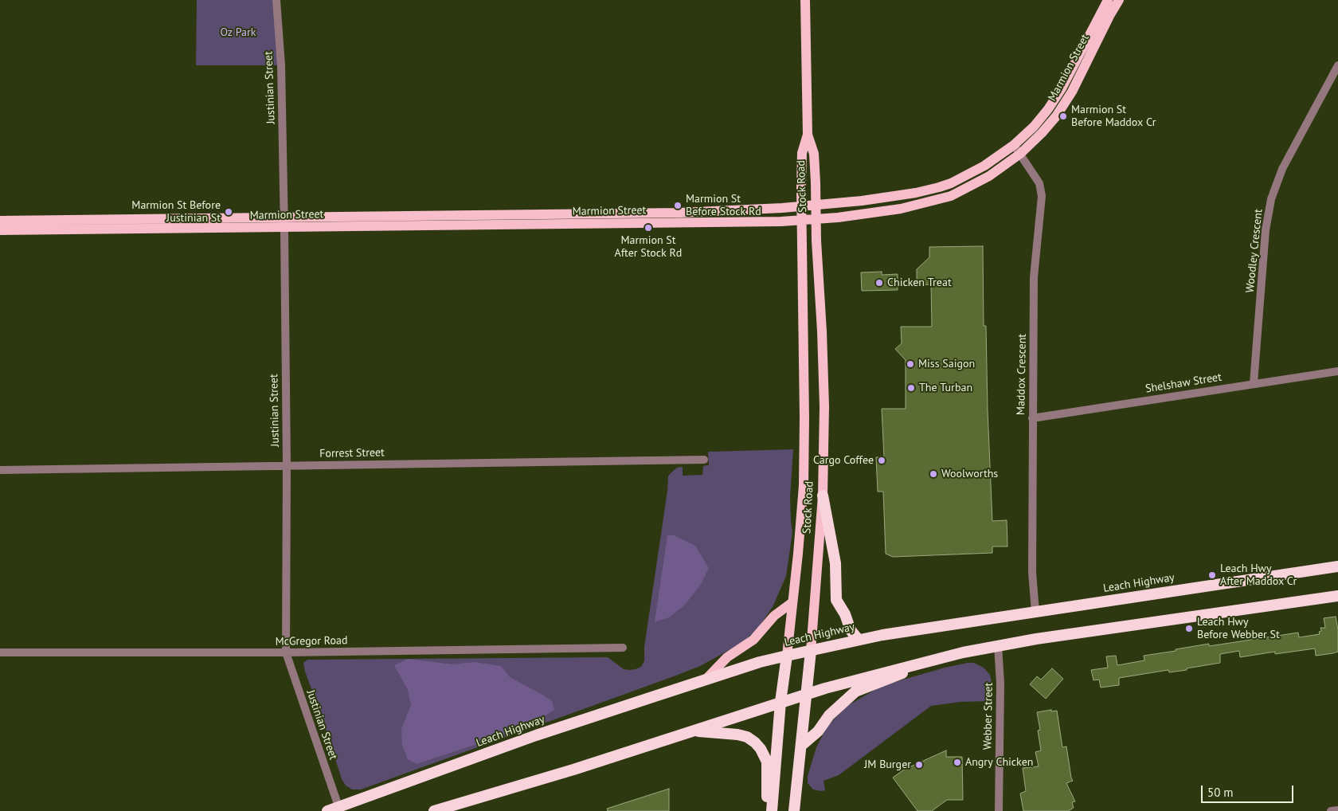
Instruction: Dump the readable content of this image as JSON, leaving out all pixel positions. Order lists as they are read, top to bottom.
{
  "streets": {
    "highway": ["Stock Road", "Leach Highway"],
    "main road": ["Marmion Street"],
    "street": [
      "Justinian Street",
      "Woodley Crescent",
      "Maddox Crescent",
      "Shelshaw Street",
      "Forrest Street",
      "McGregor Road",
      "Webber Street"
    ]
  },
  "crossings": [
    ["Marmion Street", "Justinian Street"],
    ["Marmion Street", "Stock Road"],
    ["Marmion Street", "Maddox Crescent"],
    ["Justinian Street", "Forrest Street"],
    ["Justinian Street", "Leach Highway"],
    ["Justinian Street", "McGregor Road"],
    ["Stock Road", "Leach Highway"],
    ["Woodley Crescent", "Shelshaw Street"],
    ["Maddox Crescent", "Shelshaw Street"],
    ["Maddox Crescent", "Leach Highway"]
  ],
  "parks": ["Oz Park"],
  "places": [
    "Marmion St Before Maddox Cr",
    "Marmion St Before Stock Rd",
    "Marmion St Before Justinian St",
    "Marmion St After Stock Rd",
    "Chicken Treat",
    "Miss Saigon",
    "The Turban",
    "Cargo Coffee",
    "Woolworths",
    "Leach Hwy After Maddox Cr",
    "Leach Hwy Before Webber St",
    "Angry Chicken",
    "JM Burger"
  ],
  "scale_bar": "50 m"
}
